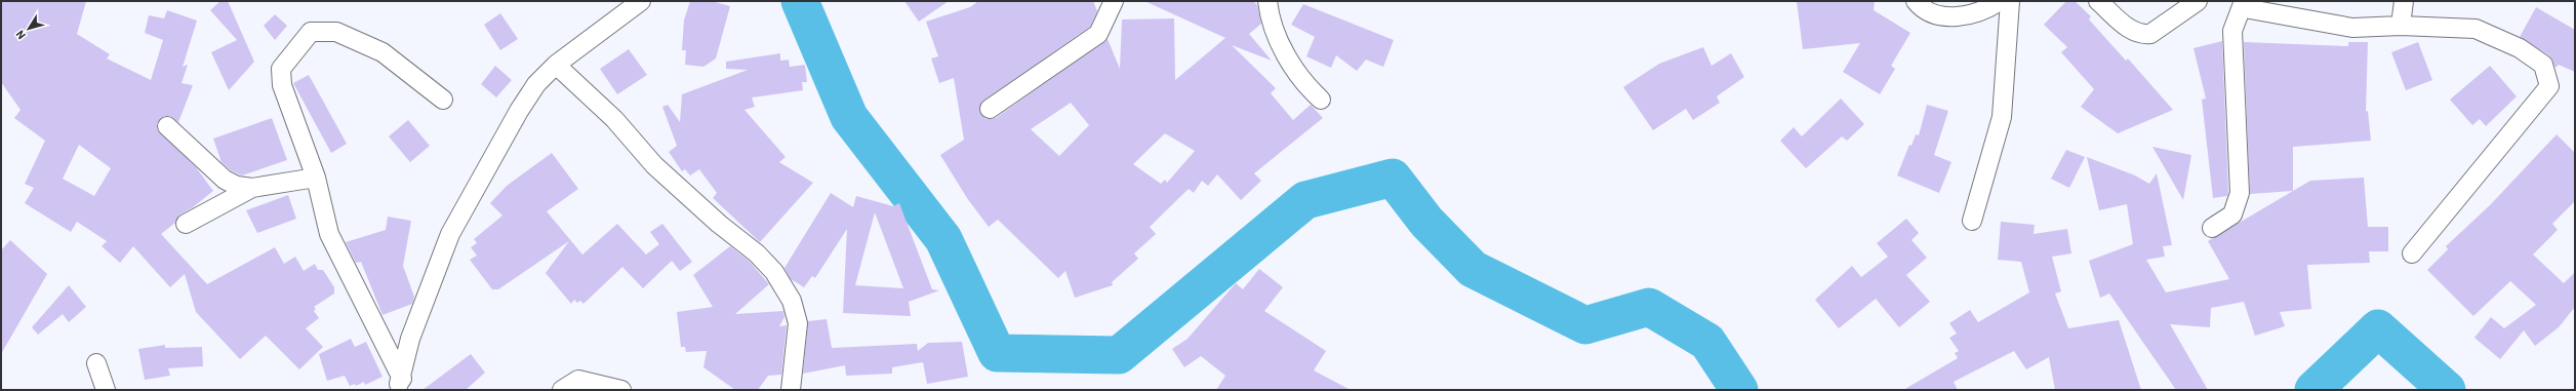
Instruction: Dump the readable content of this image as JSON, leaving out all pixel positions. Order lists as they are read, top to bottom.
{
  "north": "bottom left"
}
